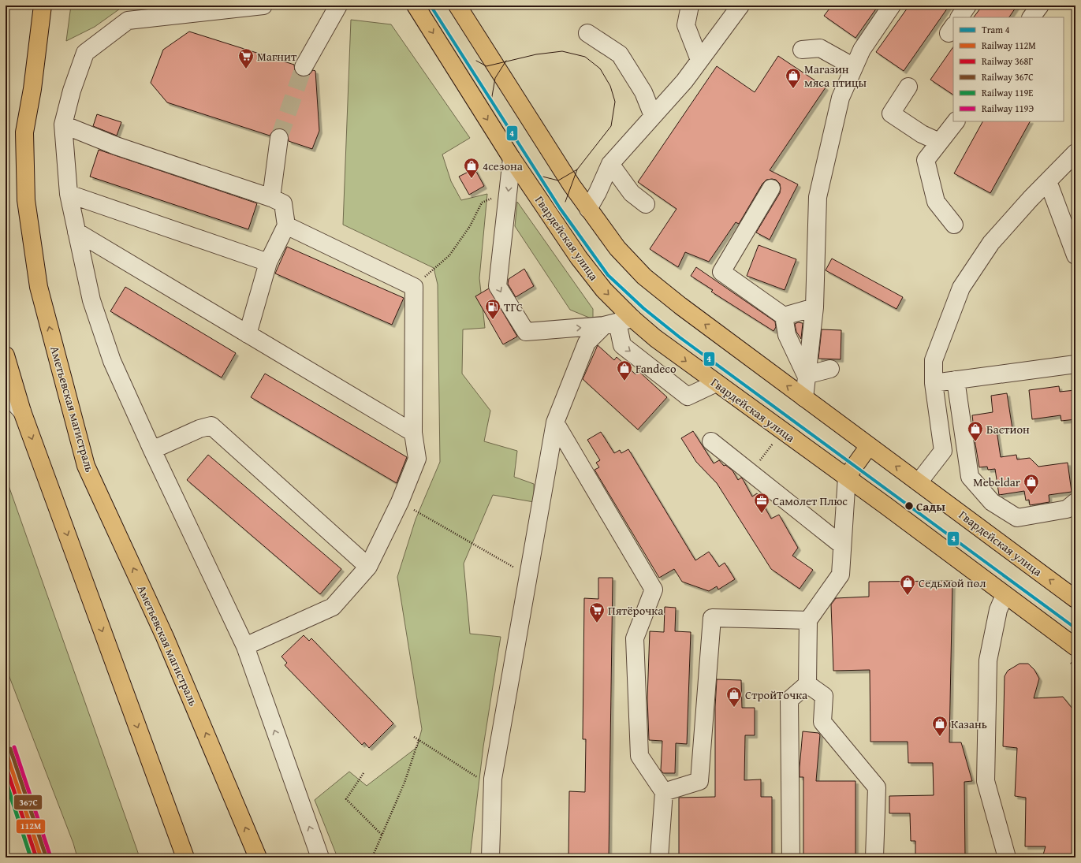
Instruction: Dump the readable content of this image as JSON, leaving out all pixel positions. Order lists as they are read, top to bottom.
{
  "streets": {
    "main road": ["Гвардейская улица", "Аметьевская магистраль"]
  },
  "places": {
    "supermarket": ["Магнит", "Пятёрочка"],
    "shop": [
      "Магазин мяса птицы",
      "4сезона",
      "Fandeco",
      "Бастион",
      "Mebeldar",
      "Седьмой пол",
      "СтройТочка",
      "Казань"
    ],
    "fuel station": ["ТГС"],
    "other": ["Сады"],
    "office": ["Самолет Плюс"]
  },
  "lines": [
    "tram line 4",
    "rail line 119Э",
    "rail line 367С",
    "rail line 112М",
    "rail line 368Г",
    "rail line 119Е"
  ],
  "legend": [
    "Tram 4",
    "Railway 112М",
    "Railway 368Г",
    "Railway 367С",
    "Railway 119Е",
    "Railway 119Э"
  ]
}
